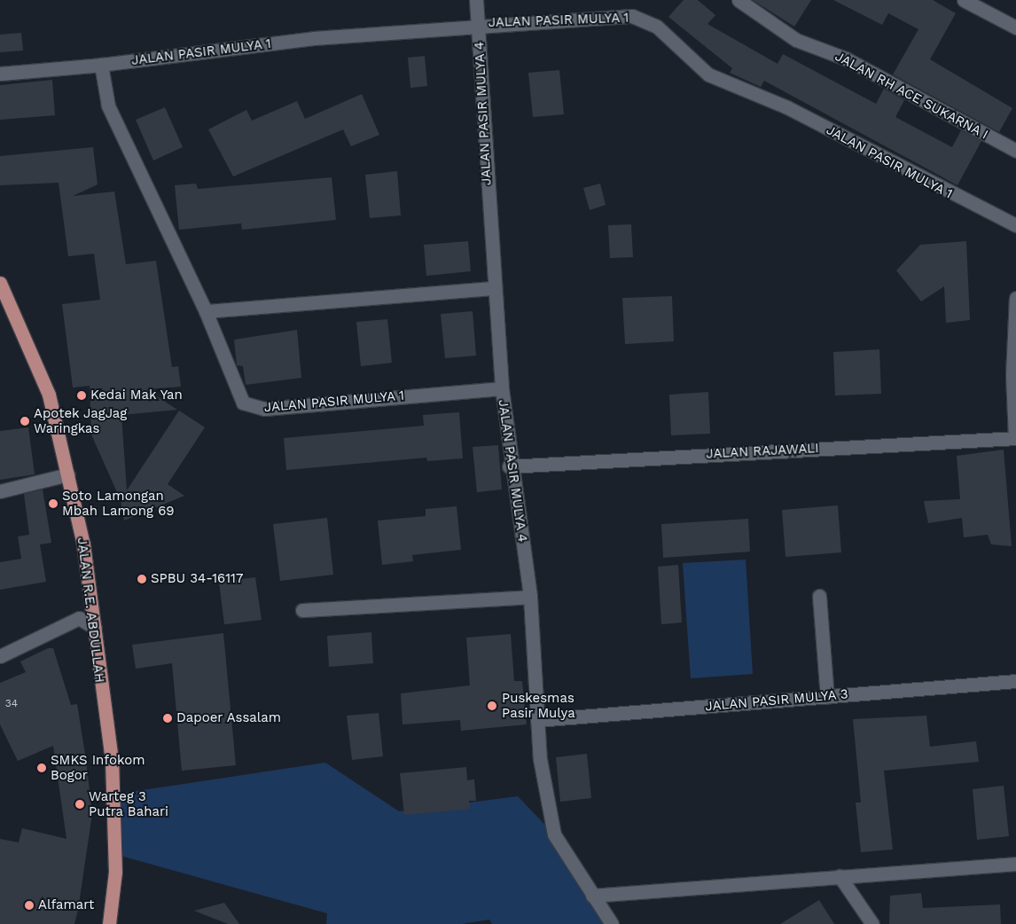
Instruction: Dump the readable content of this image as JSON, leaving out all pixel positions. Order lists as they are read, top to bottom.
{
  "streets": {
    "main road": ["JALAN R.E. ABDULLAH"],
    "street": [
      "JALAN PASIR MULYA 1",
      "JALAN RH ACE SUKARNA I",
      "JALAN PASIR MULYA 4",
      "JALAN RAJAWALI",
      "JALAN PASIR MULYA 3"
    ]
  },
  "crossings": [
    ["JALAN PASIR MULYA 1", "JALAN PASIR MULYA 4"],
    ["JALAN PASIR MULYA 4", "JALAN RAJAWALI"],
    ["JALAN PASIR MULYA 4", "JALAN PASIR MULYA 3"]
  ],
  "places": [
    "Kedai Mak Yan",
    "Apotek JagJag Waringkas",
    "Soto Lamongan Mbah Lamong 69",
    "SPBU 34-16117",
    "Puskesmas Pasir Mulya",
    "Dapoer Assalam",
    "SMKS Infokom Bogor",
    "Warteg 3 Putra Bahari",
    "Alfamart"
  ],
  "house_numbers": ["34"]
}
